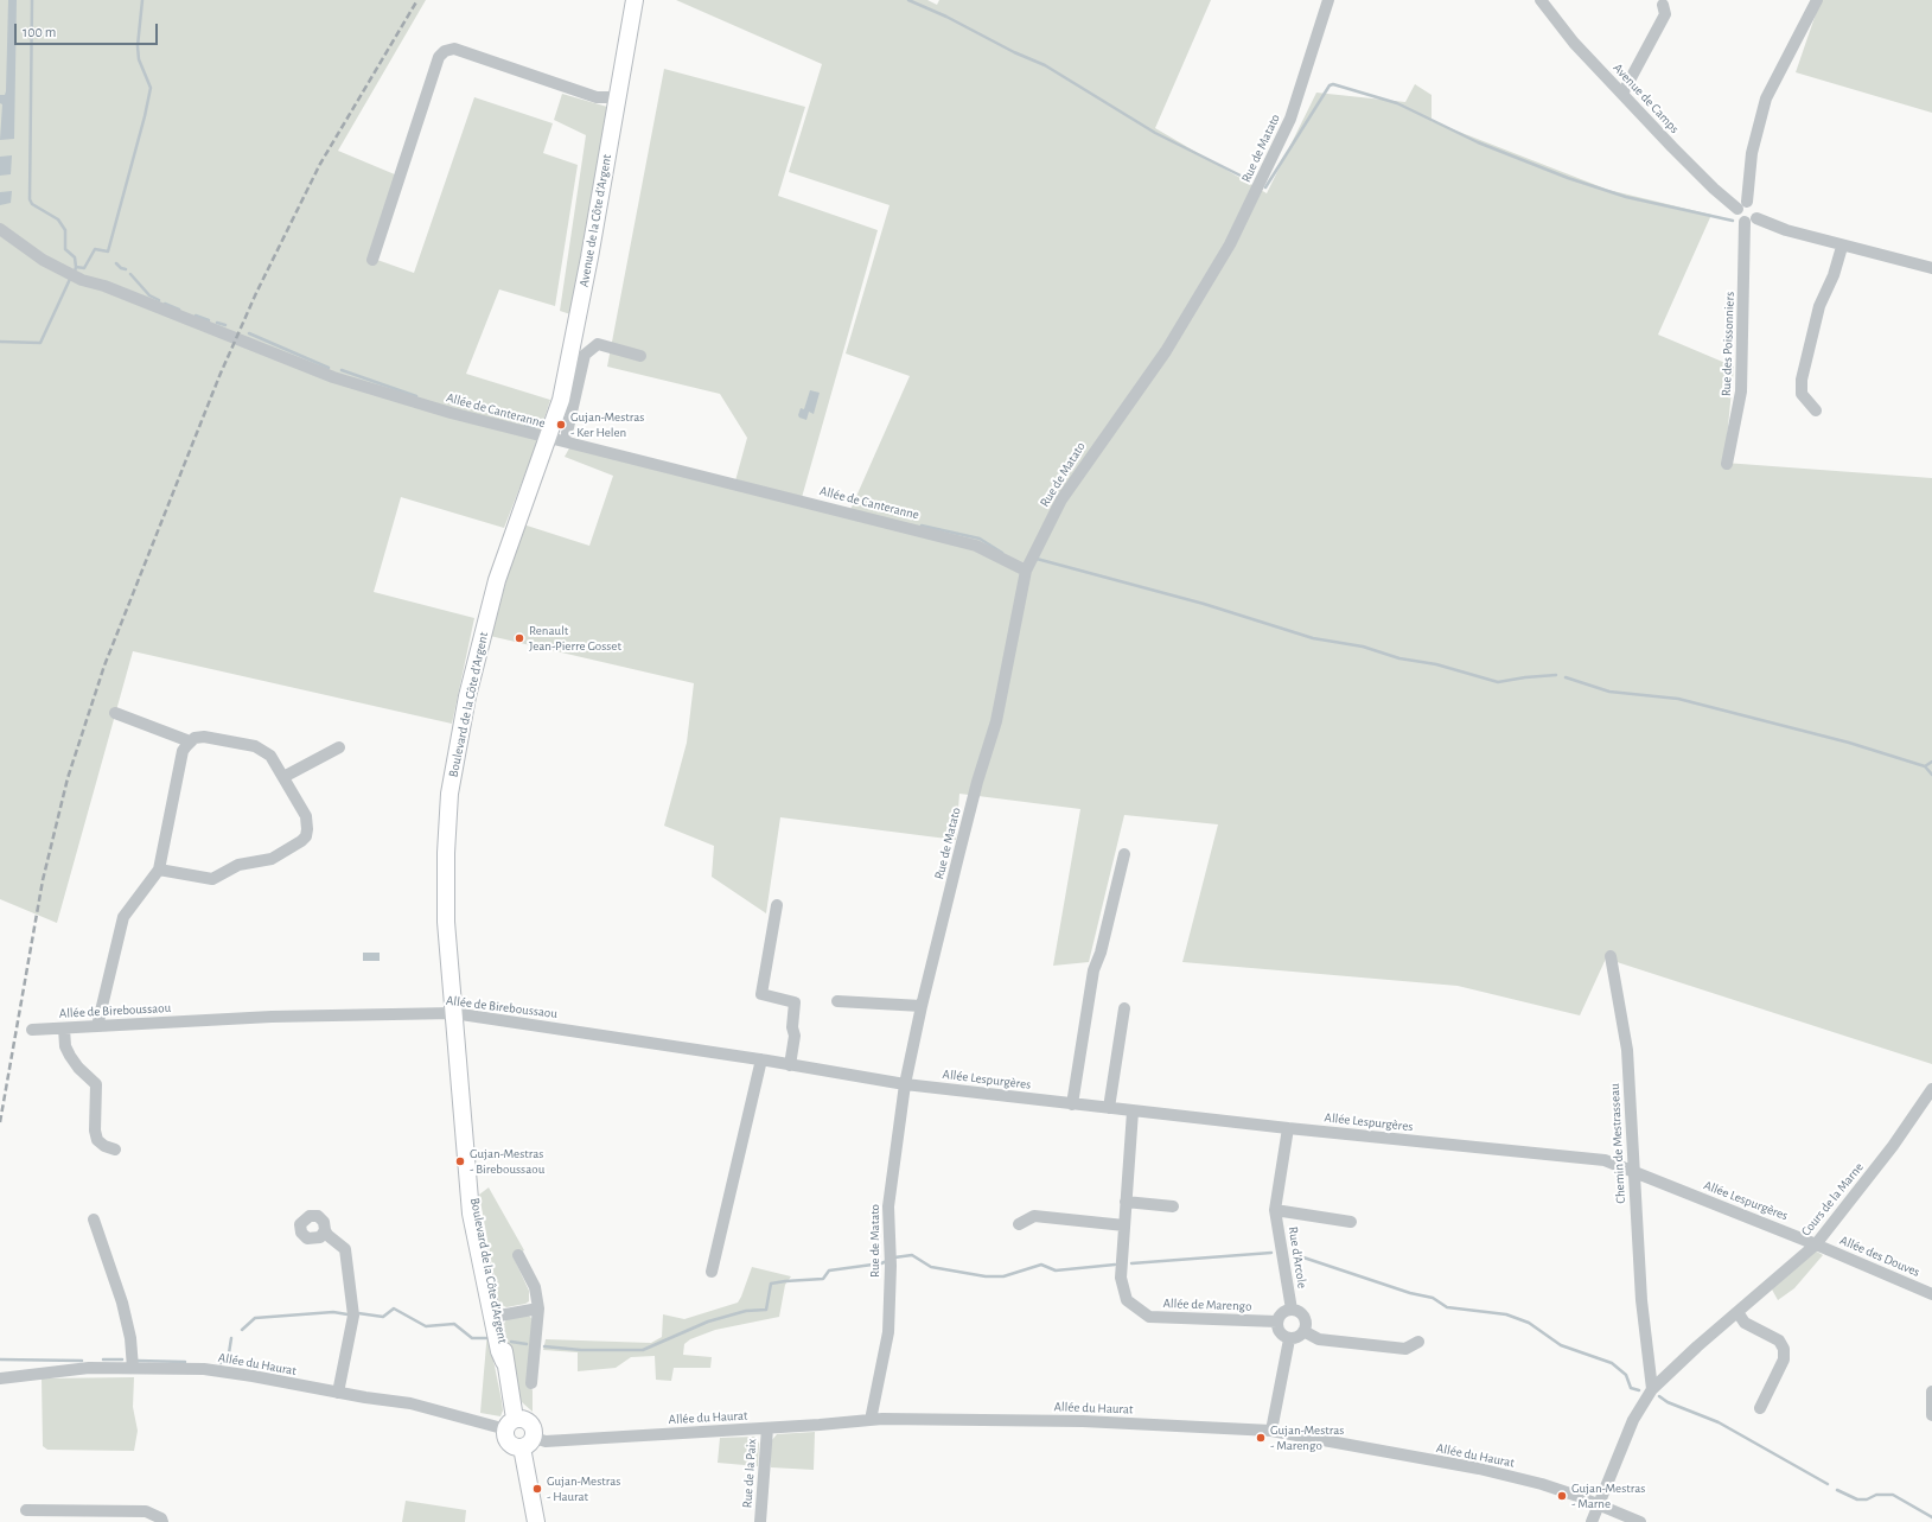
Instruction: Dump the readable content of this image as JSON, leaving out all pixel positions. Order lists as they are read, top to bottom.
{
  "streets": {
    "main road": ["Avenue de la Côte d'Argent", "Boulevard de la Côte d'Argent"],
    "street": [
      "Avenue de Camps",
      "Rue de Matato",
      "Rue des Poissonniers",
      "Allée de Canteranne",
      "Allée de Bireboussaou",
      "Allée Lespurgères",
      "Chemin de Mestrasseau",
      "Cours de la Marne",
      "Allée des Douves",
      "Rue d'Arcole",
      "Allée de Marengo",
      "Allée du Haurat",
      "Rue de la Paix"
    ]
  },
  "crossings": [
    ["Rue de Matato", "Allée de Canteranne"],
    ["Rue de Matato", "Allée de Bireboussaou"],
    ["Rue de Matato", "Allée Lespurgères"],
    ["Rue de Matato", "Allée du Haurat"],
    ["Avenue de la Côte d'Argent", "Allée de Canteranne"],
    ["Avenue de la Côte d'Argent", "Boulevard de la Côte d'Argent"],
    ["Allée de Canteranne", "Boulevard de la Côte d'Argent"],
    ["Boulevard de la Côte d'Argent", "Allée de Bireboussaou"],
    ["Boulevard de la Côte d'Argent", "Allée du Haurat"],
    ["Allée de Bireboussaou", "Allée Lespurgères"],
    ["Allée Lespurgères", "Chemin de Mestrasseau"],
    ["Allée Lespurgères", "Cours de la Marne"],
    ["Allée Lespurgères", "Allée des Douves"],
    ["Allée Lespurgères", "Rue d'Arcole"],
    ["Allée Lespurgères", "Allée de Marengo"],
    ["Chemin de Mestrasseau", "Cours de la Marne"],
    ["Cours de la Marne", "Allée des Douves"],
    ["Cours de la Marne", "Allée du Haurat"],
    ["Rue d'Arcole", "Allée de Marengo"],
    ["Allée du Haurat", "Rue de la Paix"]
  ],
  "places": [
    "Gujan-Mestras - Ker Helen",
    "Renault Jean-Pierre Gosset",
    "Gujan-Mestras - Bireboussaou",
    "Gujan-Mestras - Marengo",
    "Gujan-Mestras - Haurat",
    "Gujan-Mestras - Marne"
  ],
  "scale_bar": "100 m"
}
